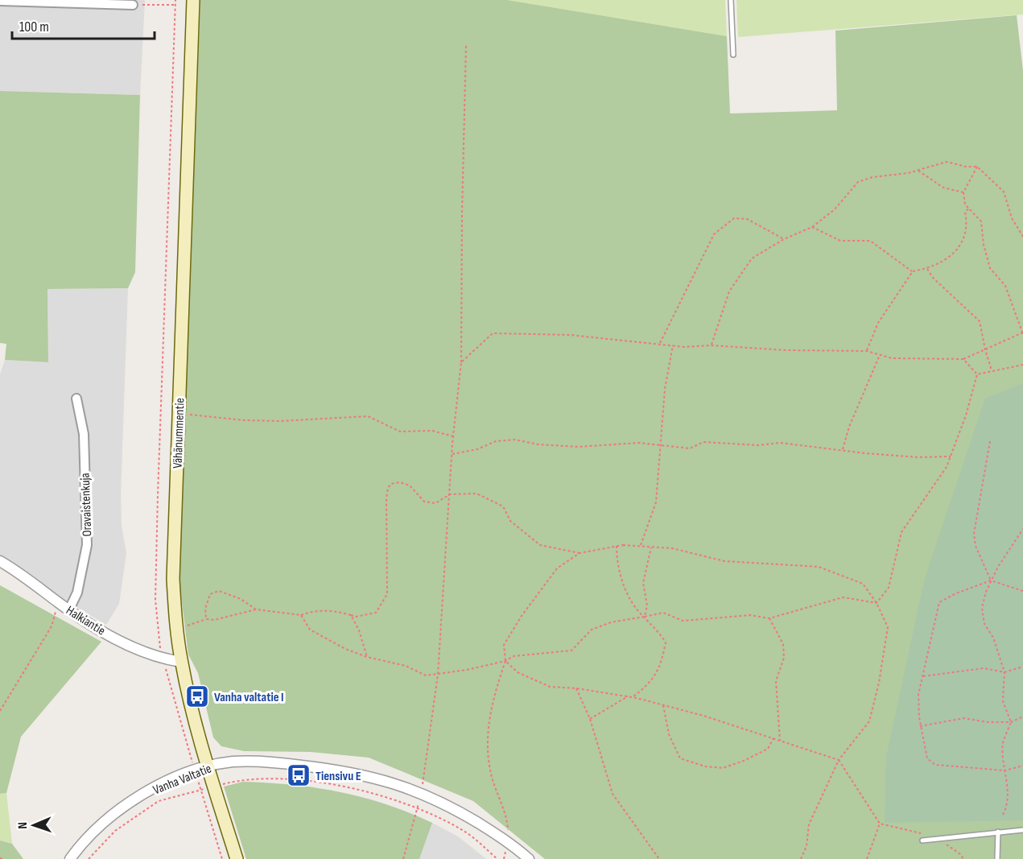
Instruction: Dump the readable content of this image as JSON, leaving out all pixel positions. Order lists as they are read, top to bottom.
{
  "streets": {
    "main road": ["Vähänummentie"],
    "street": ["Oravaistenkuja", "Halkiantie", "Vanha Valtatie"]
  },
  "crossings": [
    ["Vähänummentie", "Halkiantie"],
    ["Vähänummentie", "Vanha Valtatie"],
    ["Oravaistenkuja", "Halkiantie"]
  ],
  "places": {
    "bus stop": ["Vanha valtatie I", "Tiensivu E"]
  },
  "scale_bar": "100 m",
  "north": "left"
}
